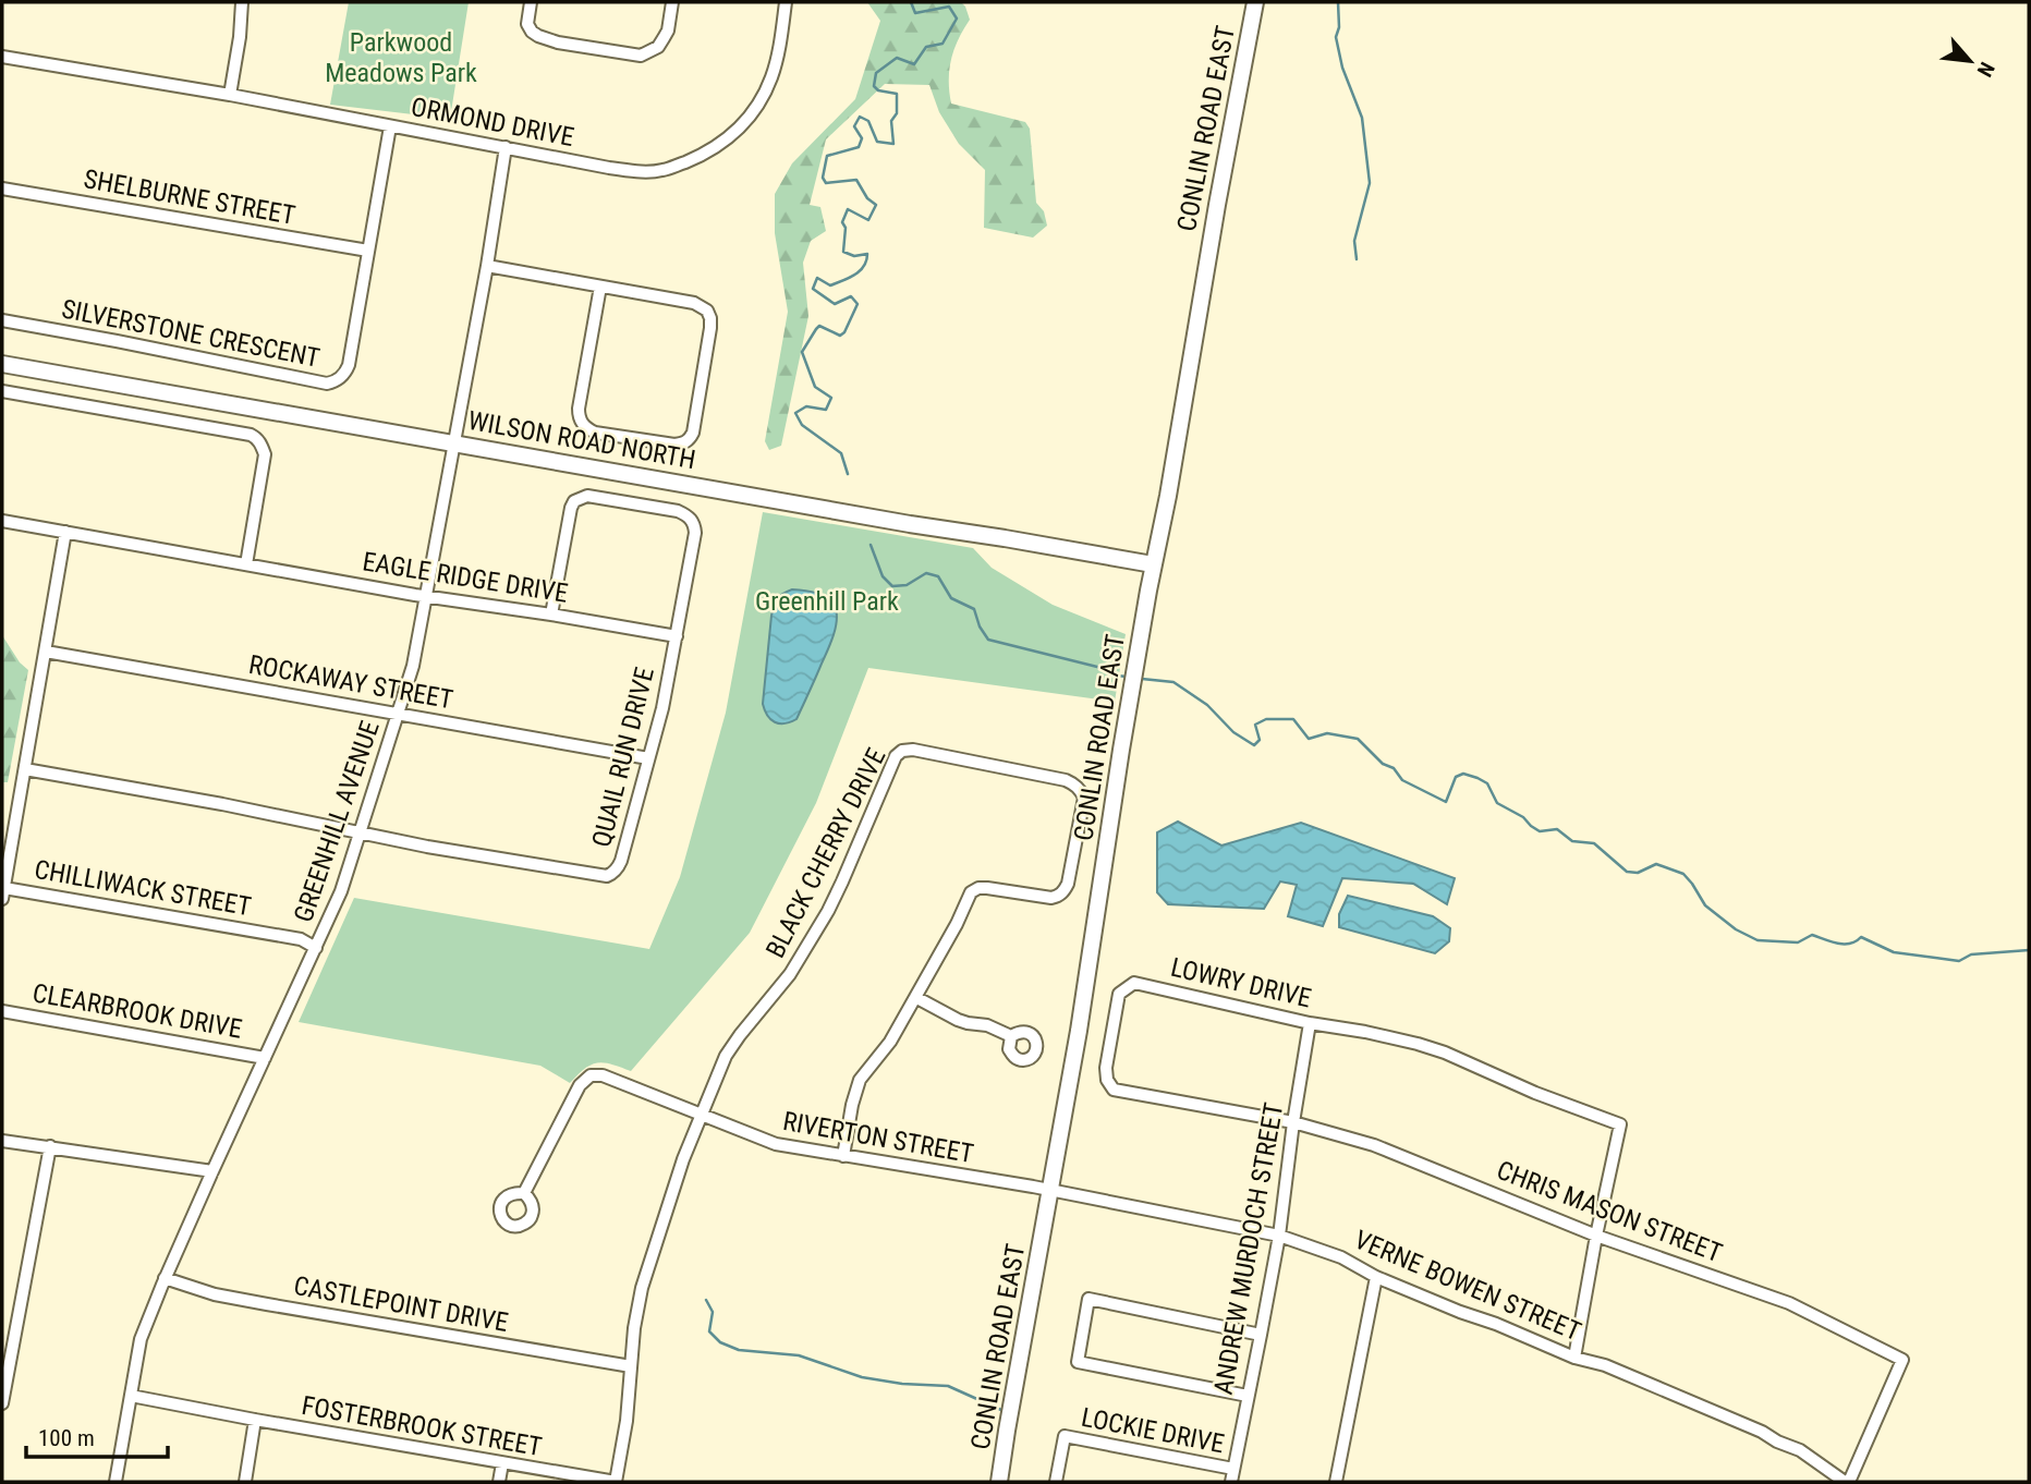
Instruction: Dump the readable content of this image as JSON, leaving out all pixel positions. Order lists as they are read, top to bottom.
{
  "streets": {
    "street": [
      "ORMOND DRIVE",
      "CONLIN ROAD EAST",
      "SHELBURNE STREET",
      "SILVERSTONE CRESCENT",
      "WILSON ROAD NORTH",
      "EAGLE RIDGE DRIVE",
      "ROCKAWAY STREET",
      "QUAIL RUN DRIVE",
      "GREENHILL AVENUE",
      "BLACK CHERRY DRIVE",
      "CHILLIWACK STREET",
      "LOWRY DRIVE",
      "CLEARBROOK DRIVE",
      "RIVERTON STREET",
      "CHRIS MASON STREET",
      "ANDREW MURDOCH STREET",
      "VERNE BOWEN STREET",
      "CASTLEPOINT DRIVE",
      "FOSTERBROOK STREET",
      "LOCKIE DRIVE"
    ]
  },
  "crossings": [
    ["ORMOND DRIVE", "SILVERSTONE CRESCENT"],
    ["ORMOND DRIVE", "GREENHILL AVENUE"],
    ["CONLIN ROAD EAST", "WILSON ROAD NORTH"],
    ["CONLIN ROAD EAST", "RIVERTON STREET"],
    ["CONLIN ROAD EAST", "VERNE BOWEN STREET"],
    ["SHELBURNE STREET", "SILVERSTONE CRESCENT"],
    ["WILSON ROAD NORTH", "GREENHILL AVENUE"],
    ["EAGLE RIDGE DRIVE", "QUAIL RUN DRIVE"],
    ["EAGLE RIDGE DRIVE", "GREENHILL AVENUE"],
    ["ROCKAWAY STREET", "QUAIL RUN DRIVE"],
    ["ROCKAWAY STREET", "GREENHILL AVENUE"],
    ["QUAIL RUN DRIVE", "GREENHILL AVENUE"],
    ["GREENHILL AVENUE", "CHILLIWACK STREET"],
    ["GREENHILL AVENUE", "CLEARBROOK DRIVE"],
    ["GREENHILL AVENUE", "CASTLEPOINT DRIVE"],
    ["GREENHILL AVENUE", "FOSTERBROOK STREET"],
    ["BLACK CHERRY DRIVE", "RIVERTON STREET"],
    ["BLACK CHERRY DRIVE", "CASTLEPOINT DRIVE"],
    ["BLACK CHERRY DRIVE", "FOSTERBROOK STREET"],
    ["LOWRY DRIVE", "CHRIS MASON STREET"],
    ["LOWRY DRIVE", "ANDREW MURDOCH STREET"],
    ["RIVERTON STREET", "VERNE BOWEN STREET"],
    ["CHRIS MASON STREET", "ANDREW MURDOCH STREET"],
    ["CHRIS MASON STREET", "VERNE BOWEN STREET"],
    ["ANDREW MURDOCH STREET", "VERNE BOWEN STREET"],
    ["ANDREW MURDOCH STREET", "LOCKIE DRIVE"]
  ],
  "parks": ["Parkwood Meadows Park", "Greenhill Park"],
  "scale_bar": "100 m",
  "north": "bottom right"
}
